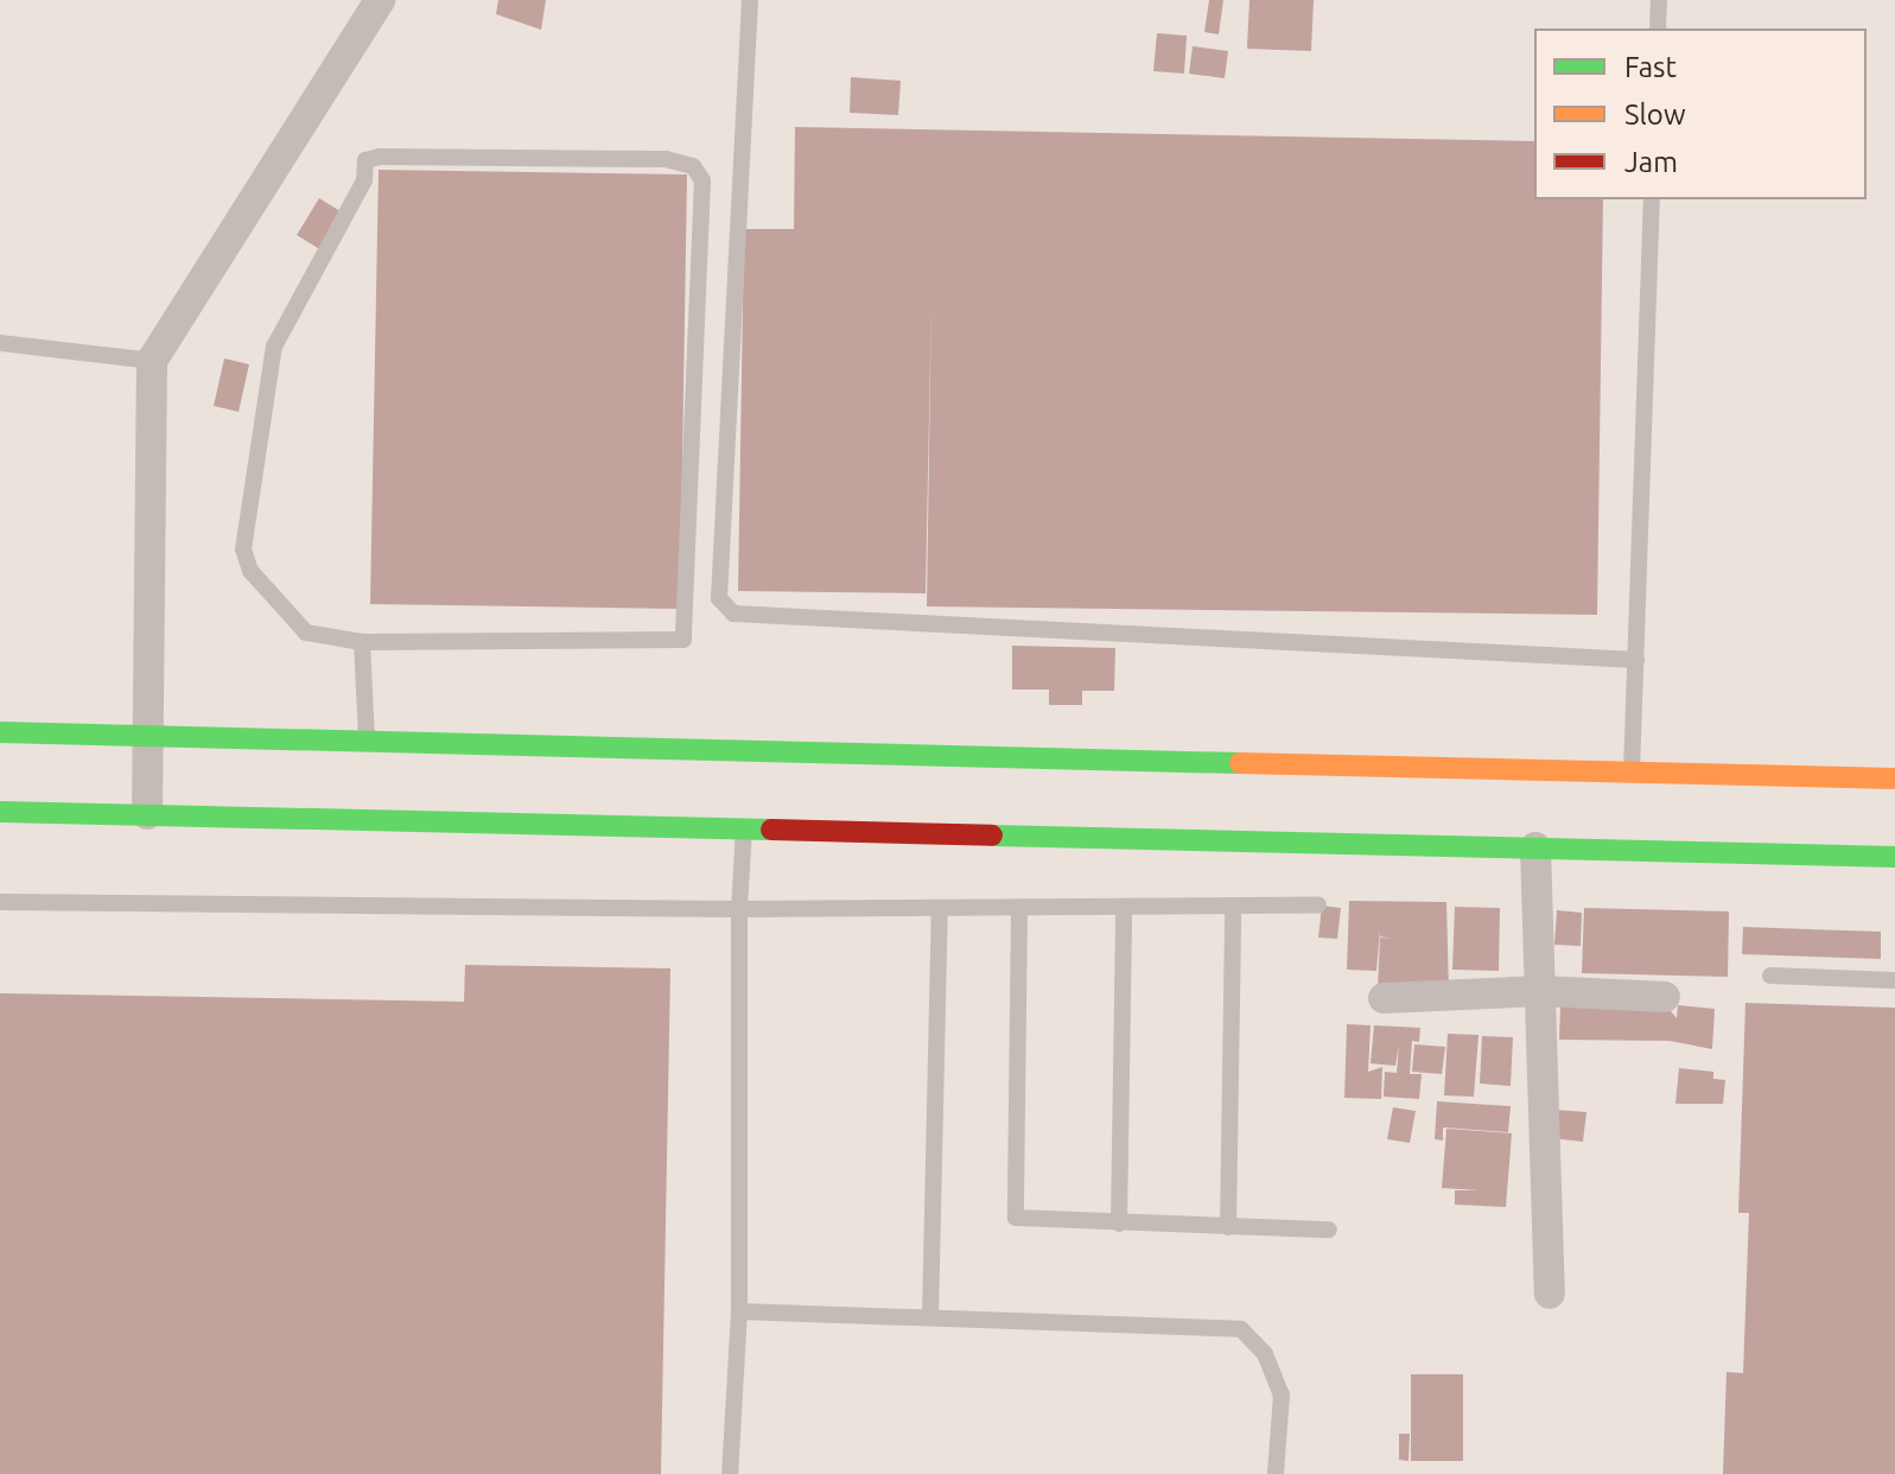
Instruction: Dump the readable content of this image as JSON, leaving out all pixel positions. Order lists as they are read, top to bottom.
{
  "legend": ["Fast", "Slow", "Jam"]
}
